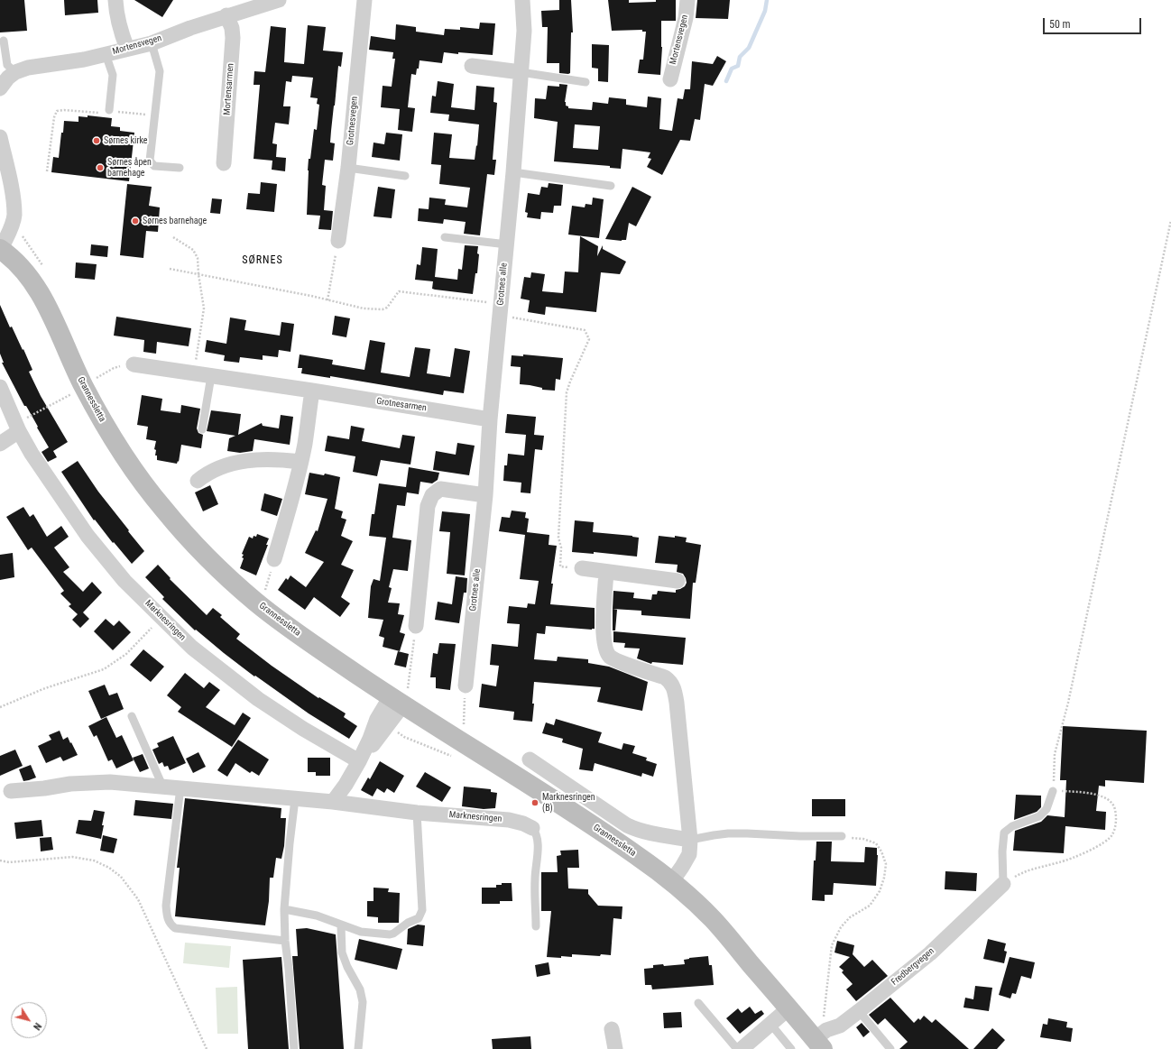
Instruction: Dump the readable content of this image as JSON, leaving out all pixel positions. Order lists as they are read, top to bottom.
{
  "streets": {
    "main road": ["Grannessletta"],
    "street": [
      "Mortensvegen",
      "Mortensarmen",
      "Grotnesvegen",
      "Grotnes alle",
      "Grotnesarmen",
      "Marknesringen",
      "Fredbergvegen"
    ]
  },
  "crossings": [
    ["Mortensvegen", "Mortensarmen"],
    ["Grotnes alle", "Grotnesarmen"],
    ["Grannessletta", "Fredbergvegen"]
  ],
  "districts": ["SØRNES"],
  "places": [
    "Sørnes kirke",
    "Sørnes åpen barnehage",
    "Sørnes barnehage",
    "Marknesringen (B)"
  ],
  "scale_bar": "50 m",
  "north": "bottom right"
}
